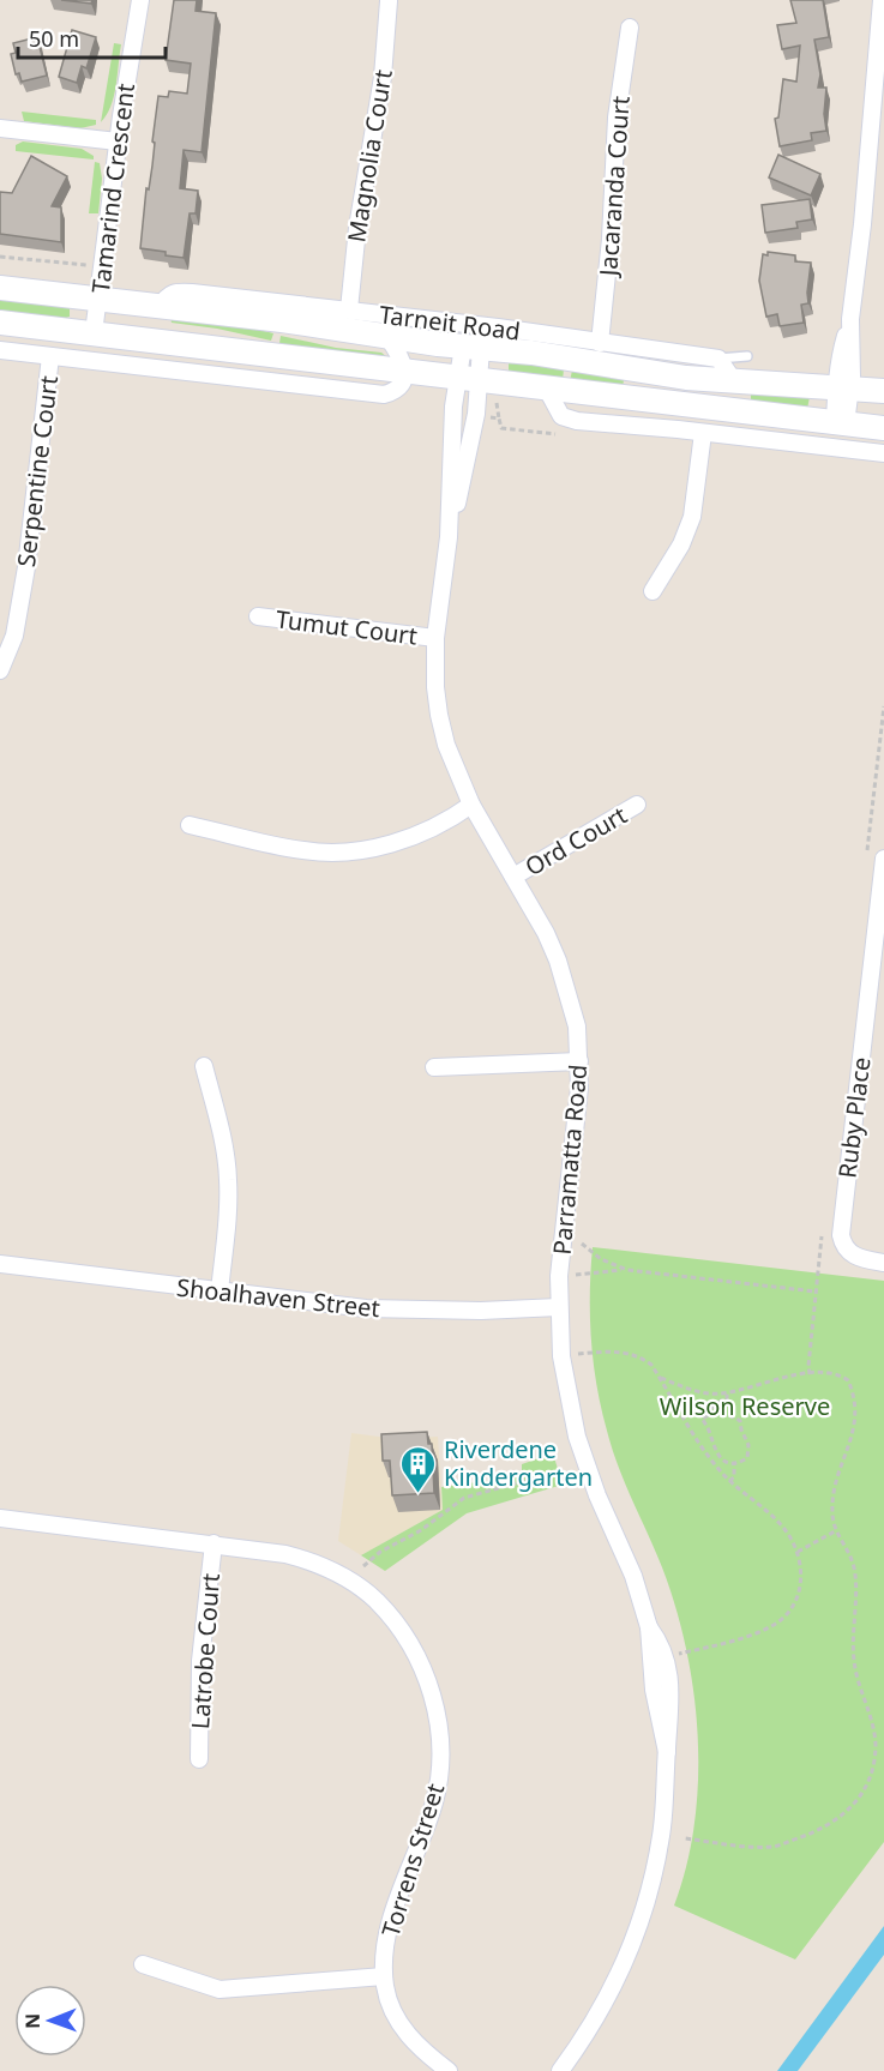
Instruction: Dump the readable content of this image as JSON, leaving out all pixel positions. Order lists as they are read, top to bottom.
{
  "streets": {
    "main road": ["Tarneit Road"],
    "street": [
      "Magnolia Court",
      "Jacaranda Court",
      "Tamarind Crescent",
      "Serpentine Court",
      "Tumut Court",
      "Ord Court",
      "Ruby Place",
      "Parramatta Road",
      "Shoalhaven Street",
      "Latrobe Court",
      "Torrens Street"
    ]
  },
  "crossings": [
    ["Magnolia Court", "Tarneit Road"],
    ["Jacaranda Court", "Tarneit Road"],
    ["Tamarind Crescent", "Tarneit Road"],
    ["Tarneit Road", "Parramatta Road"],
    ["Tumut Court", "Parramatta Road"],
    ["Ord Court", "Parramatta Road"],
    ["Parramatta Road", "Shoalhaven Street"],
    ["Latrobe Court", "Torrens Street"]
  ],
  "parks": ["Wilson Reserve"],
  "places": {
    "building": ["Riverdene Kindergarten"]
  },
  "scale_bar": "50 m",
  "north": "left"
}
